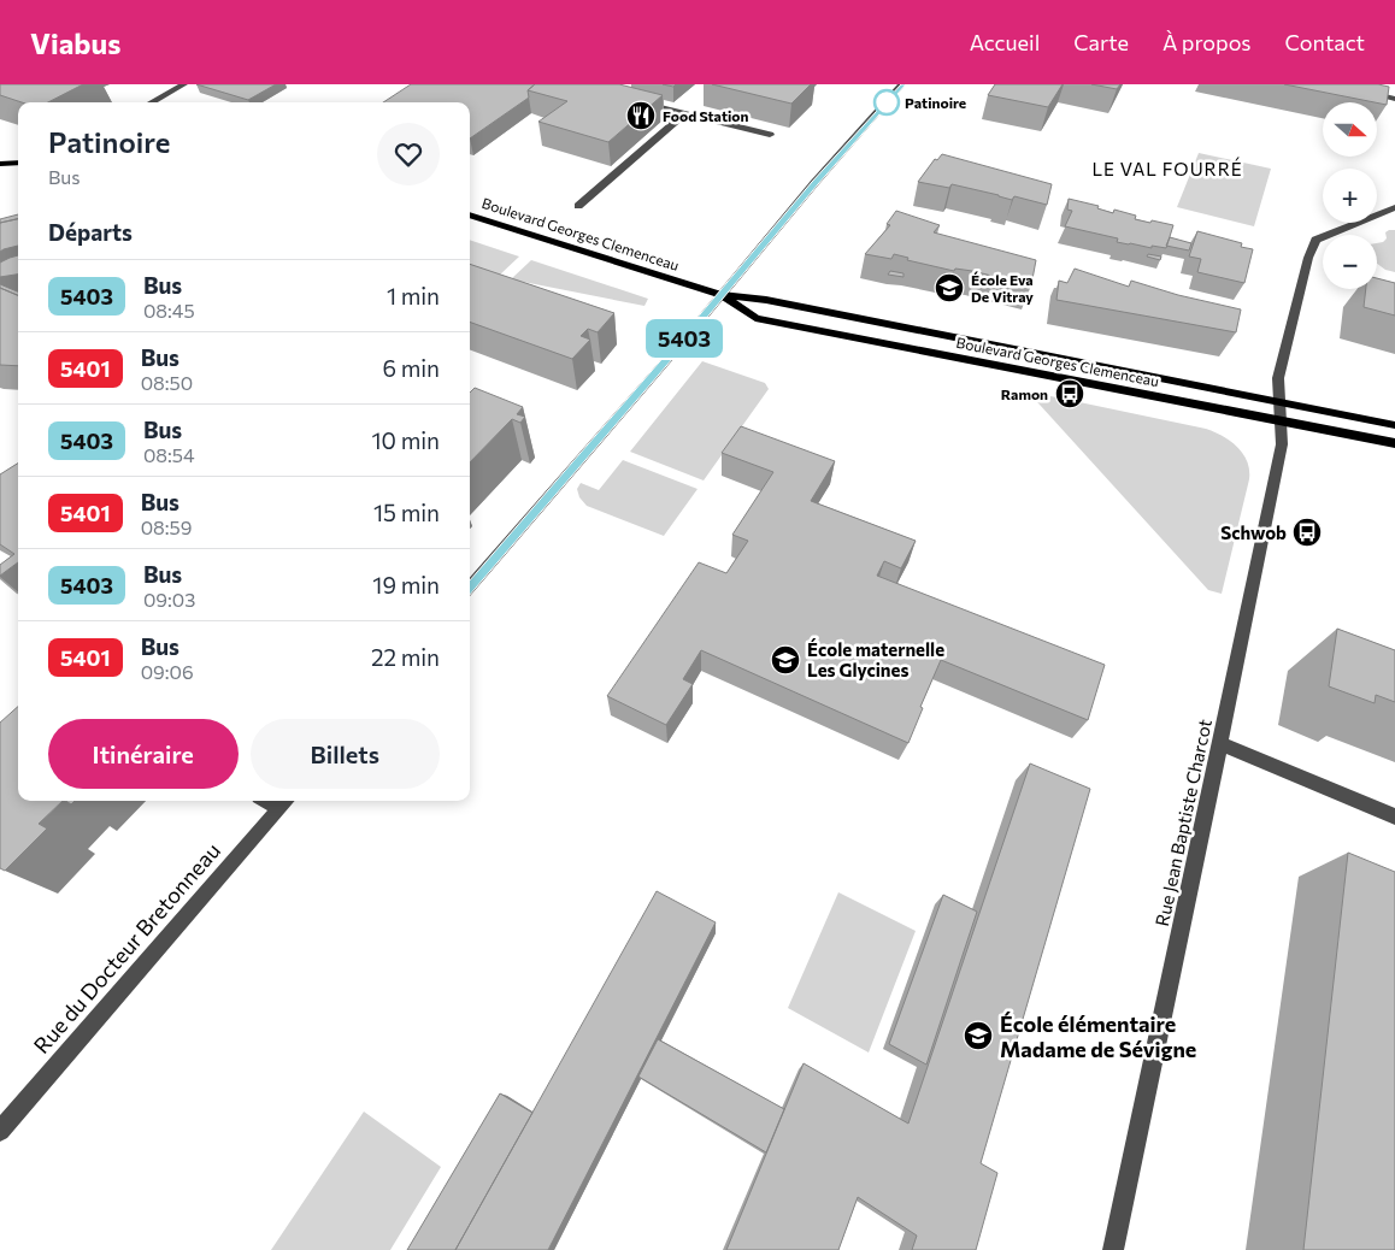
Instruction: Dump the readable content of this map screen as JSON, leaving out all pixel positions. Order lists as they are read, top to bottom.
{
  "streets": {
    "main road": ["Boulevard Georges Clemenceau"],
    "street": ["Rue Jean Baptiste Charcot", "Rue du Docteur Bretonneau"]
  },
  "crossings": [
    ["Boulevard Georges Clemenceau", "Rue Jean Baptiste Charcot"]
  ],
  "districts": ["LE VAL FOURRÉ"],
  "places": {
    "other": ["Patinoire"],
    "restaurant": ["Food Station"],
    "school or university": ["École Eva De Vitray", "École maternelle Les Glycines", "École élémentaire Madame de Sévigne"],
    "bus stop": ["Ramon", "Schwob"]
  },
  "lines": ["bus line 5403"],
  "north": "right",
  "page": {
    "header": "Viabus",
    "nav": [
      "Accueil",
      "Carte",
      "À propos",
      "Contact"
    ],
    "on_map": "5403",
    "map_buttons": ["+", "−"],
    "heading": [
      ["Patinoire", "Bus"],
      "Départs"
    ],
    "list": [
      {
        "mark": "5403",
        "name": "Bus",
        "note": "08:45",
        "value": "1 min"
      },
      {
        "mark": "5401",
        "name": "Bus",
        "note": "08:50",
        "value": "6 min"
      },
      {
        "mark": "5403",
        "name": "Bus",
        "note": "08:54",
        "value": "10 min"
      },
      {
        "mark": "5401",
        "name": "Bus",
        "note": "08:59",
        "value": "15 min"
      },
      {
        "mark": "5403",
        "name": "Bus",
        "note": "09:03",
        "value": "19 min"
      },
      {
        "mark": "5401",
        "name": "Bus",
        "note": "09:06",
        "value": "22 min"
      }
    ],
    "buttons": ["Itinéraire", "Billets"]
  }
}
